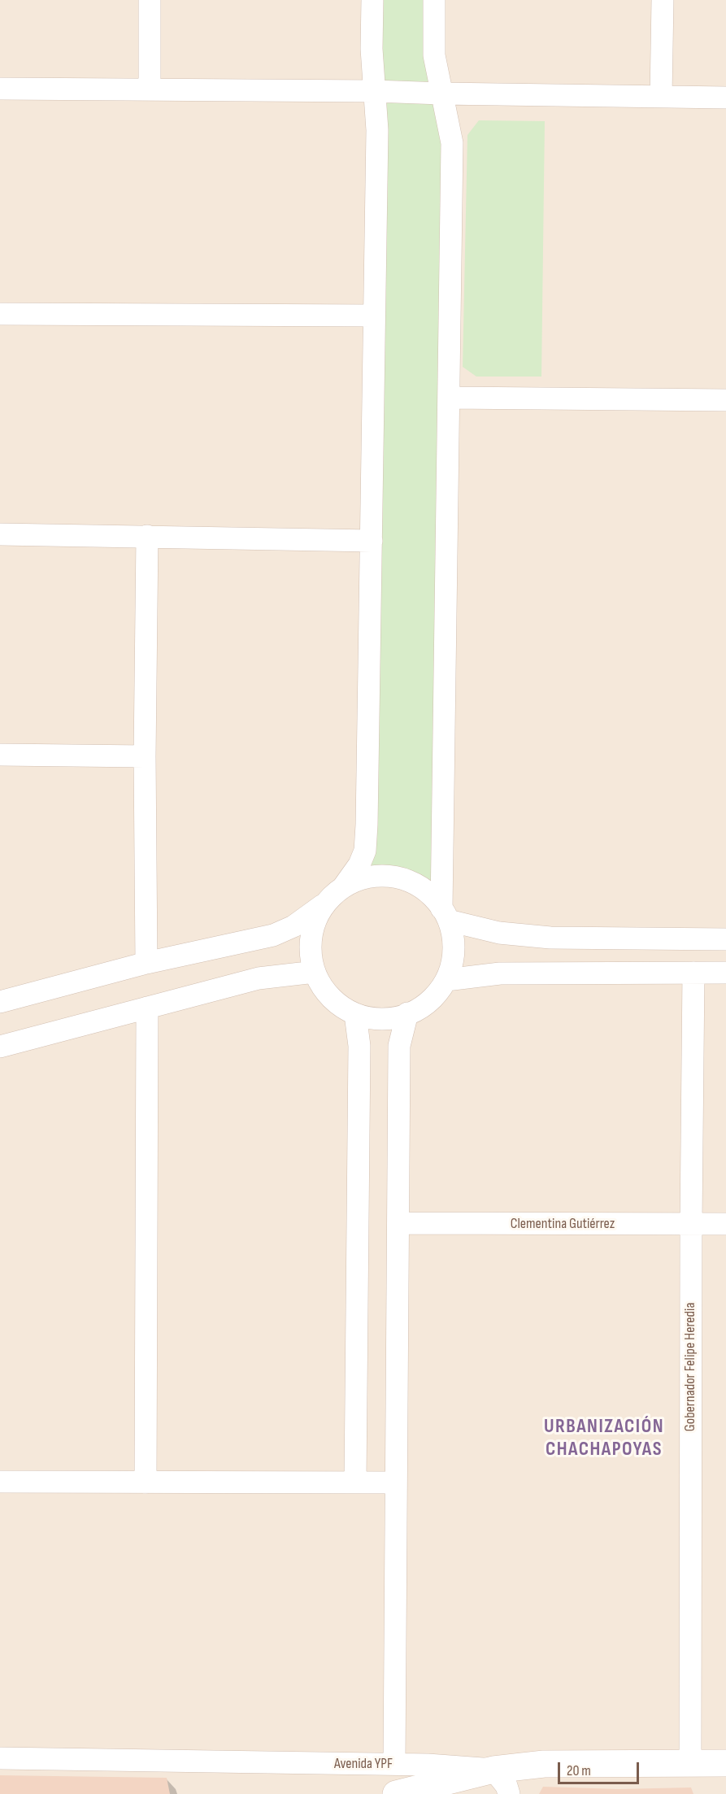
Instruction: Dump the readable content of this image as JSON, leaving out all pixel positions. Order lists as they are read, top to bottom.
{
  "streets": {
    "street": ["Clementina Gutiérrez", "Gobernador Felipe Heredia", "Avenida YPF"]
  },
  "crossings": [
    ["Clementina Gutiérrez", "Gobernador Felipe Heredia"],
    ["Gobernador Felipe Heredia", "Avenida YPF"]
  ],
  "districts": ["URBANIZACIÓN CHACHAPOYAS"],
  "scale_bar": "20 m"
}
